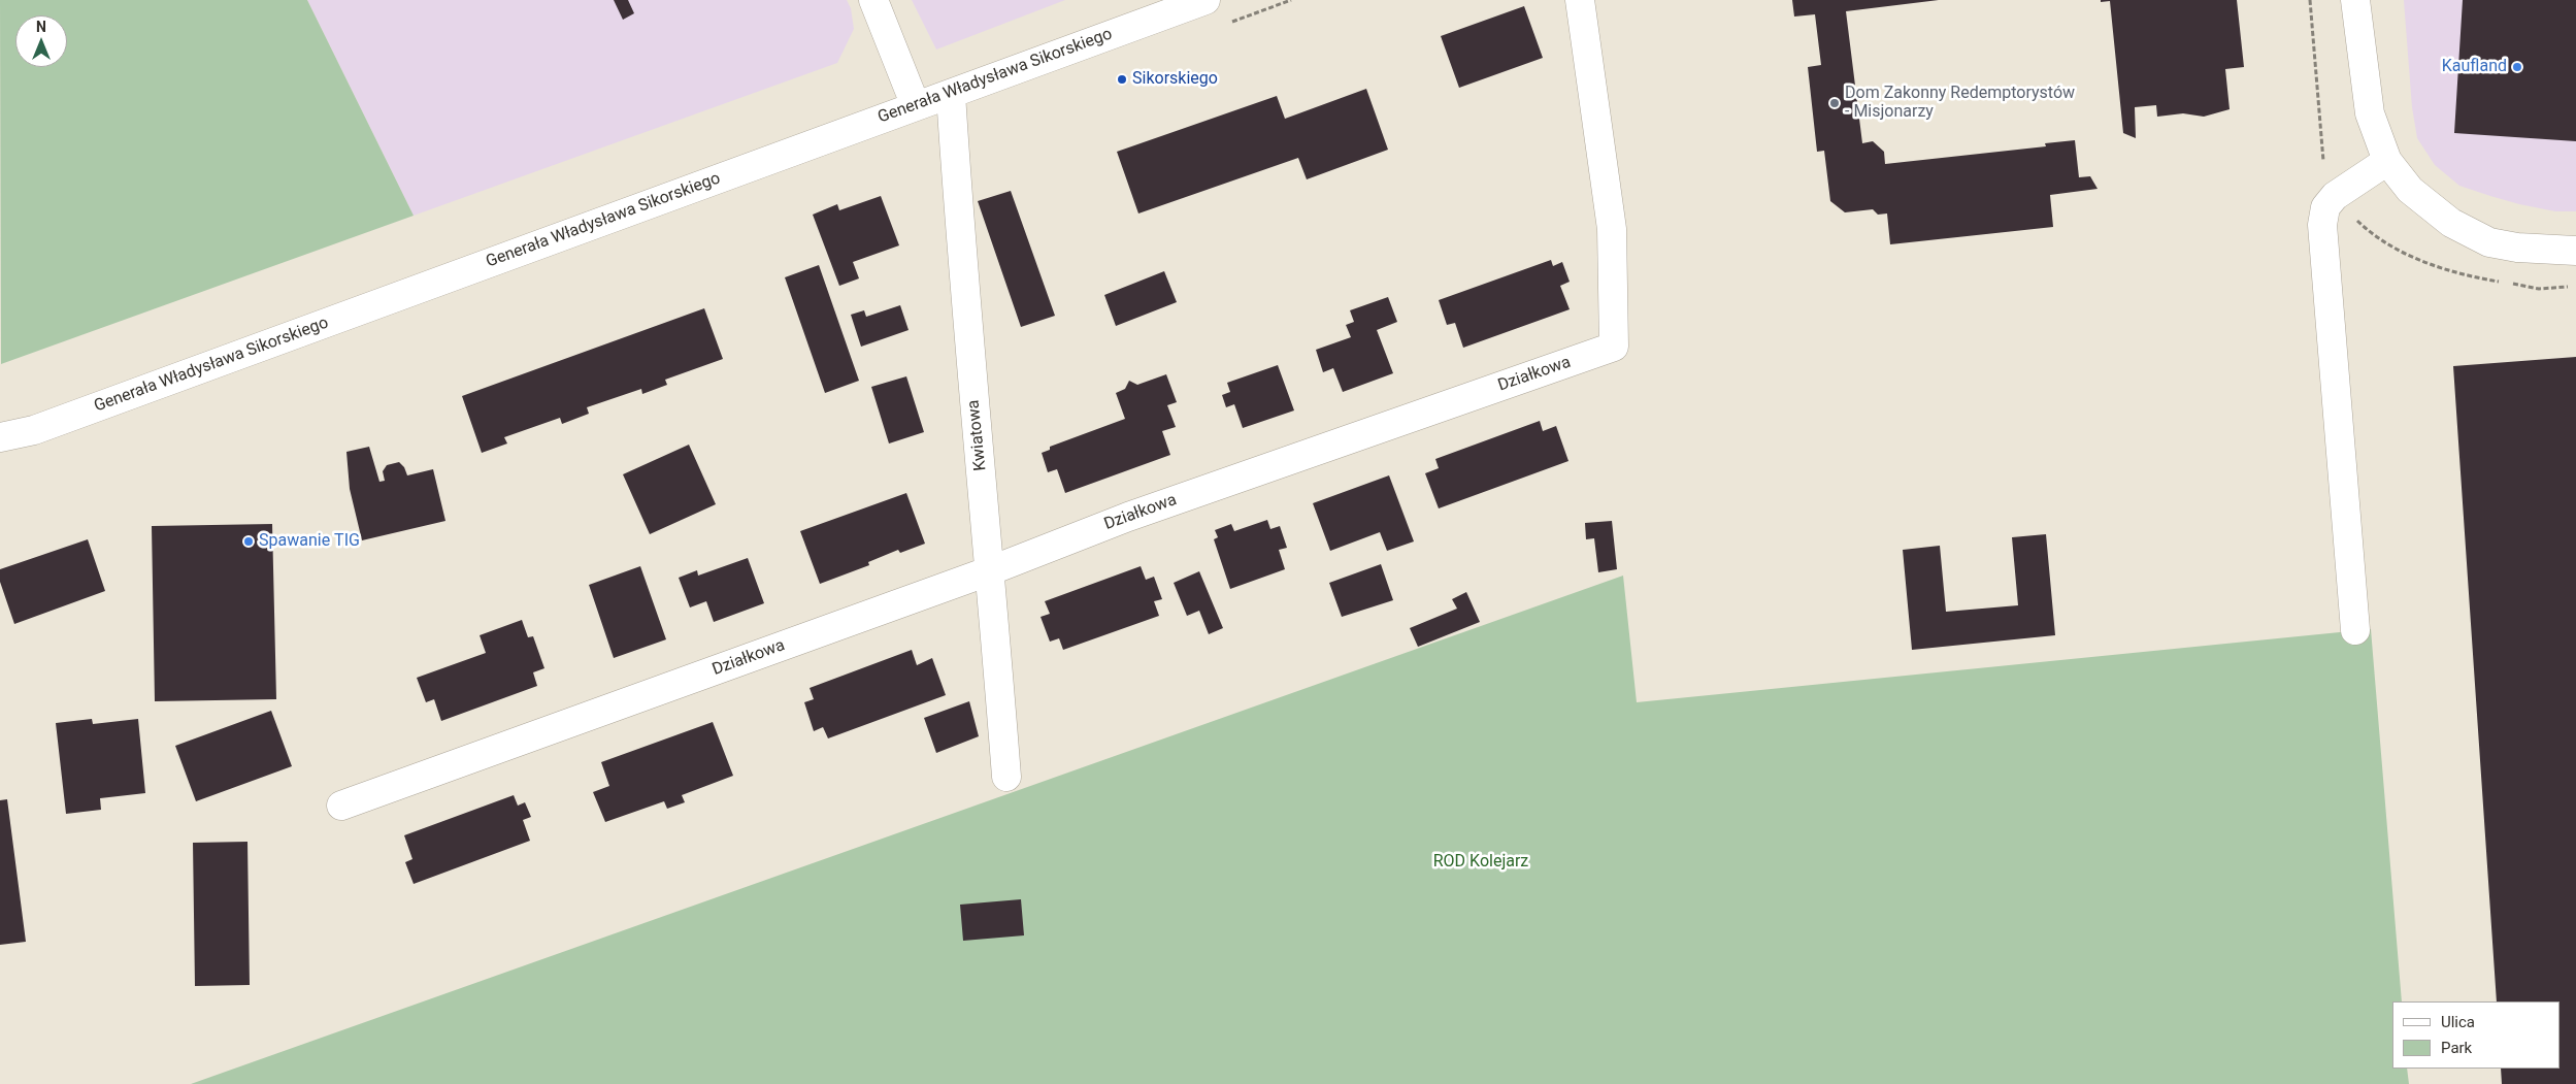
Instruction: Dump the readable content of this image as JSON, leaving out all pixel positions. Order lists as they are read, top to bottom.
{
  "streets": {
    "street": ["Generała Władysława Sikorskiego", "Działkowa", "Kwiatowa"]
  },
  "crossings": [
    ["Generała Władysława Sikorskiego", "Kwiatowa"],
    ["Działkowa", "Kwiatowa"]
  ],
  "parks": ["ROD Kolejarz"],
  "places": [
    "Kaufland",
    "Sikorskiego",
    "Dom Zakonny Redemptorystów - Misjonarzy",
    "Spawanie TIG"
  ],
  "legend": ["Ulica", "Park"],
  "north": "top"
}
